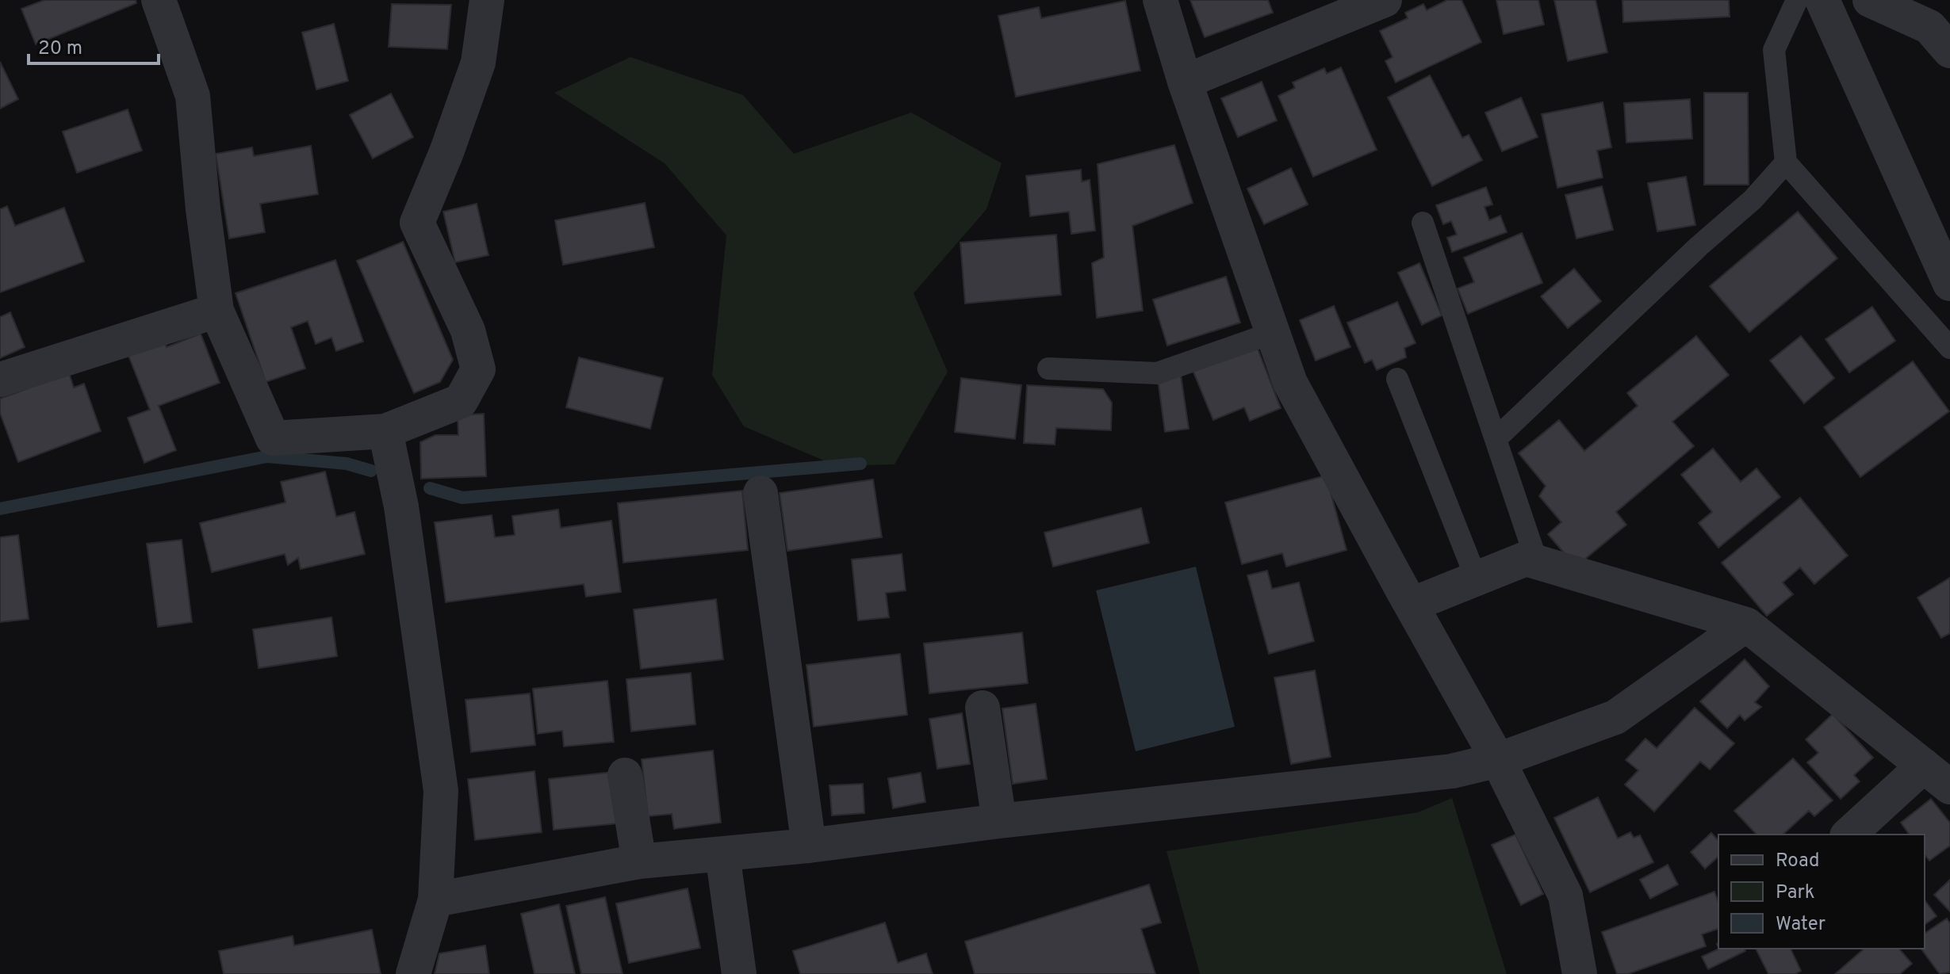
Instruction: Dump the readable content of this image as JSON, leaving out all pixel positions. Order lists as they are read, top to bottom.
{
  "legend": ["Road", "Park", "Water"],
  "scale_bar": "20 m"
}
